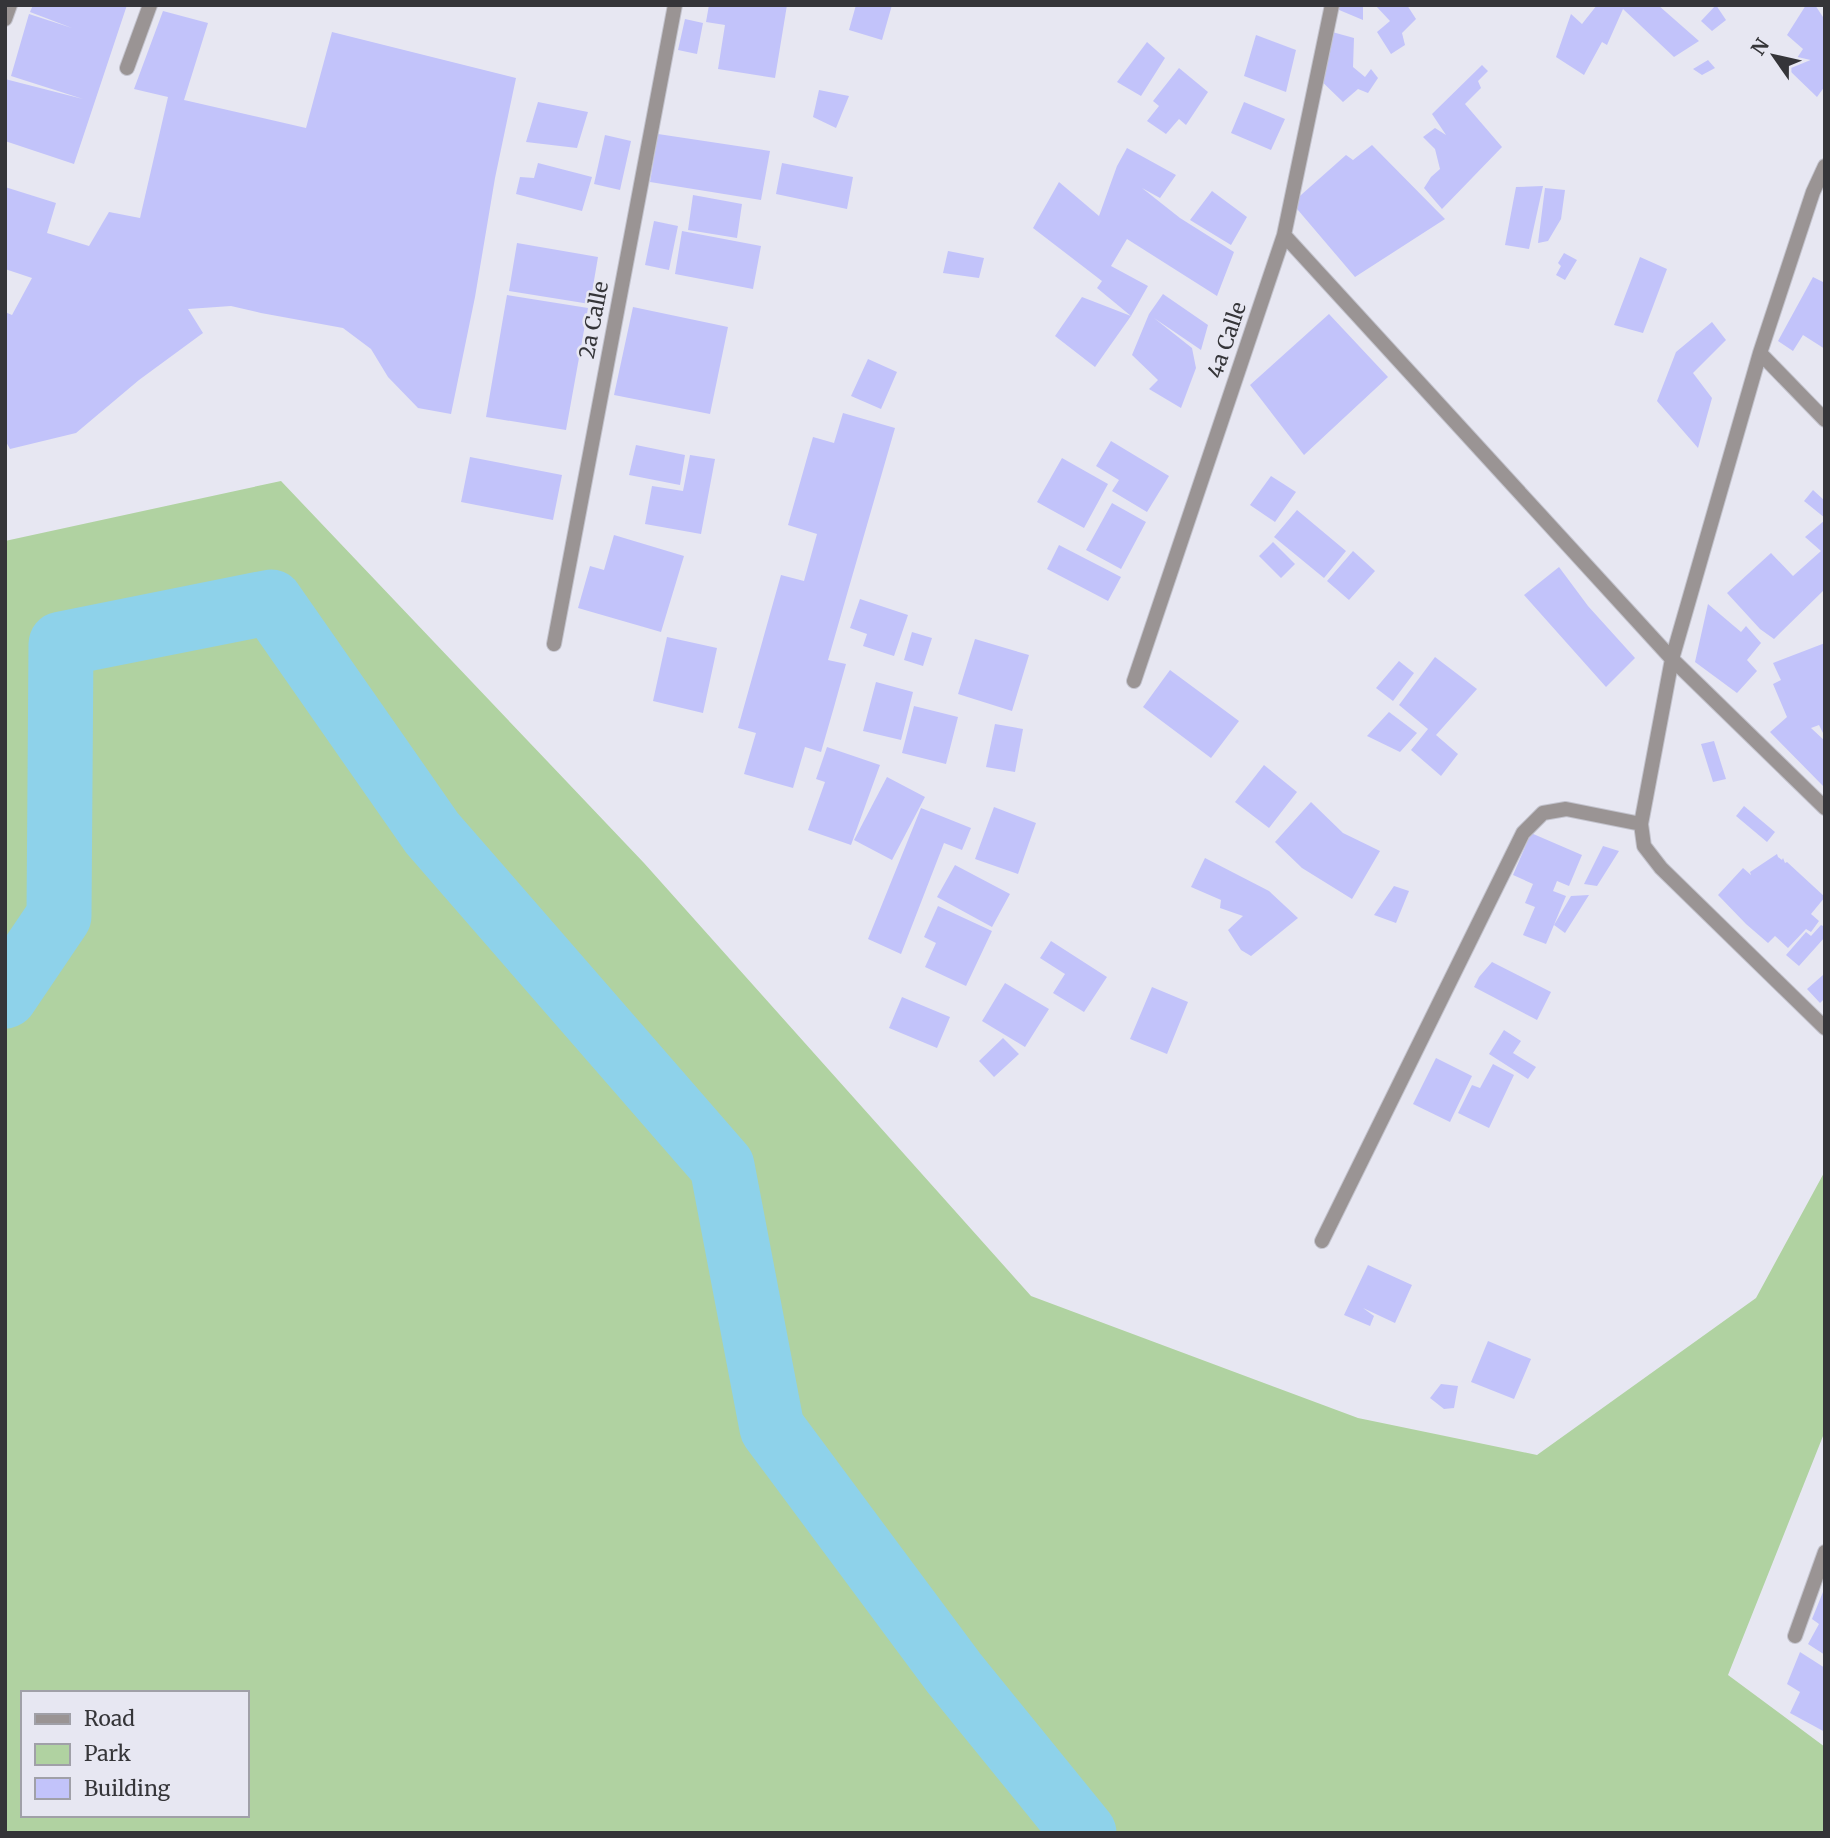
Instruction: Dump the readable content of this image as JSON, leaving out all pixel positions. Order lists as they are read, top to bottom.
{
  "streets": {
    "street": ["2a Calle", "4a Calle"]
  },
  "legend": ["Road", "Park", "Building"],
  "north": "top left"
}
